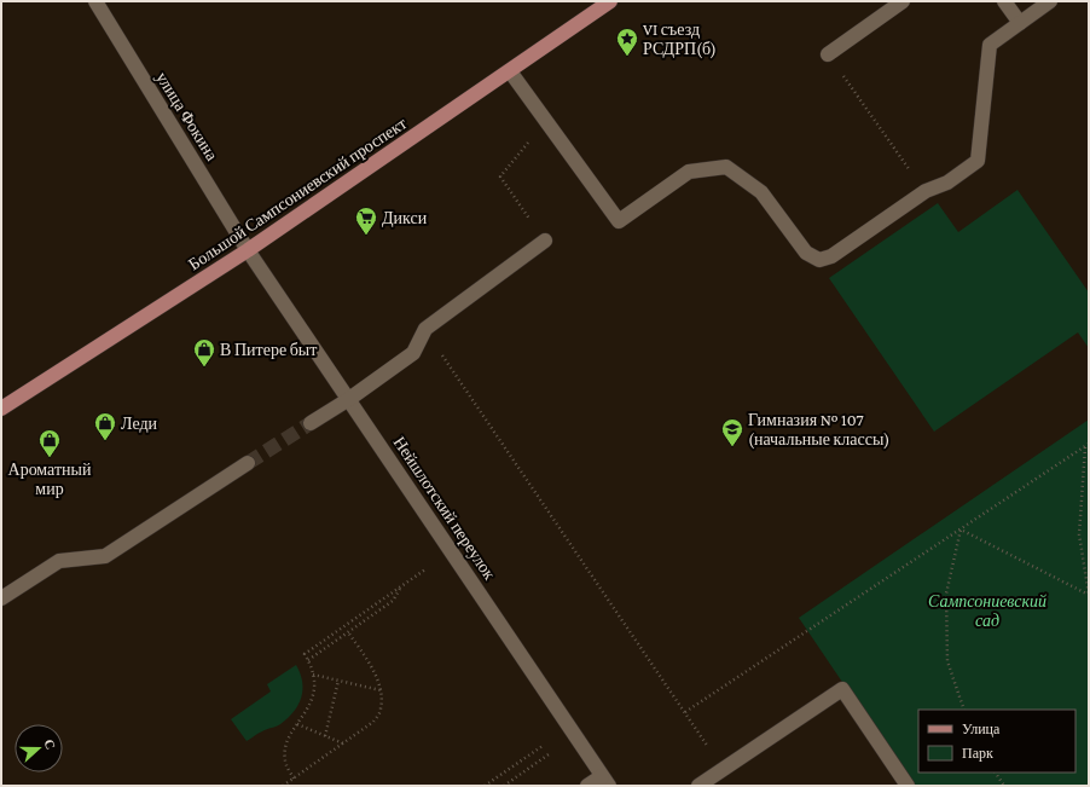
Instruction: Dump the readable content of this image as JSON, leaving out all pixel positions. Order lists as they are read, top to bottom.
{
  "streets": {
    "main road": ["Большой Сампсониевский проспект"],
    "street": ["улица Фокина", "Нейшлотский переулок"]
  },
  "crossings": [
    ["улица Фокина", "Большой Сампсониевский проспект"],
    ["улица Фокина", "Нейшлотский переулок"],
    ["Большой Сампсониевский проспект", "Нейшлотский переулок"]
  ],
  "parks": ["Сампсониевский сад"],
  "places": {
    "place": ["VI съезд РСДРП(б)"],
    "supermarket": ["Дикси"],
    "shop": ["В Питере быт", "Леди", "Ароматный мир"],
    "school or university": ["Гимназия № 107 (начальные классы)"]
  },
  "legend": ["Улица", "Парк"],
  "north": "right"
}
